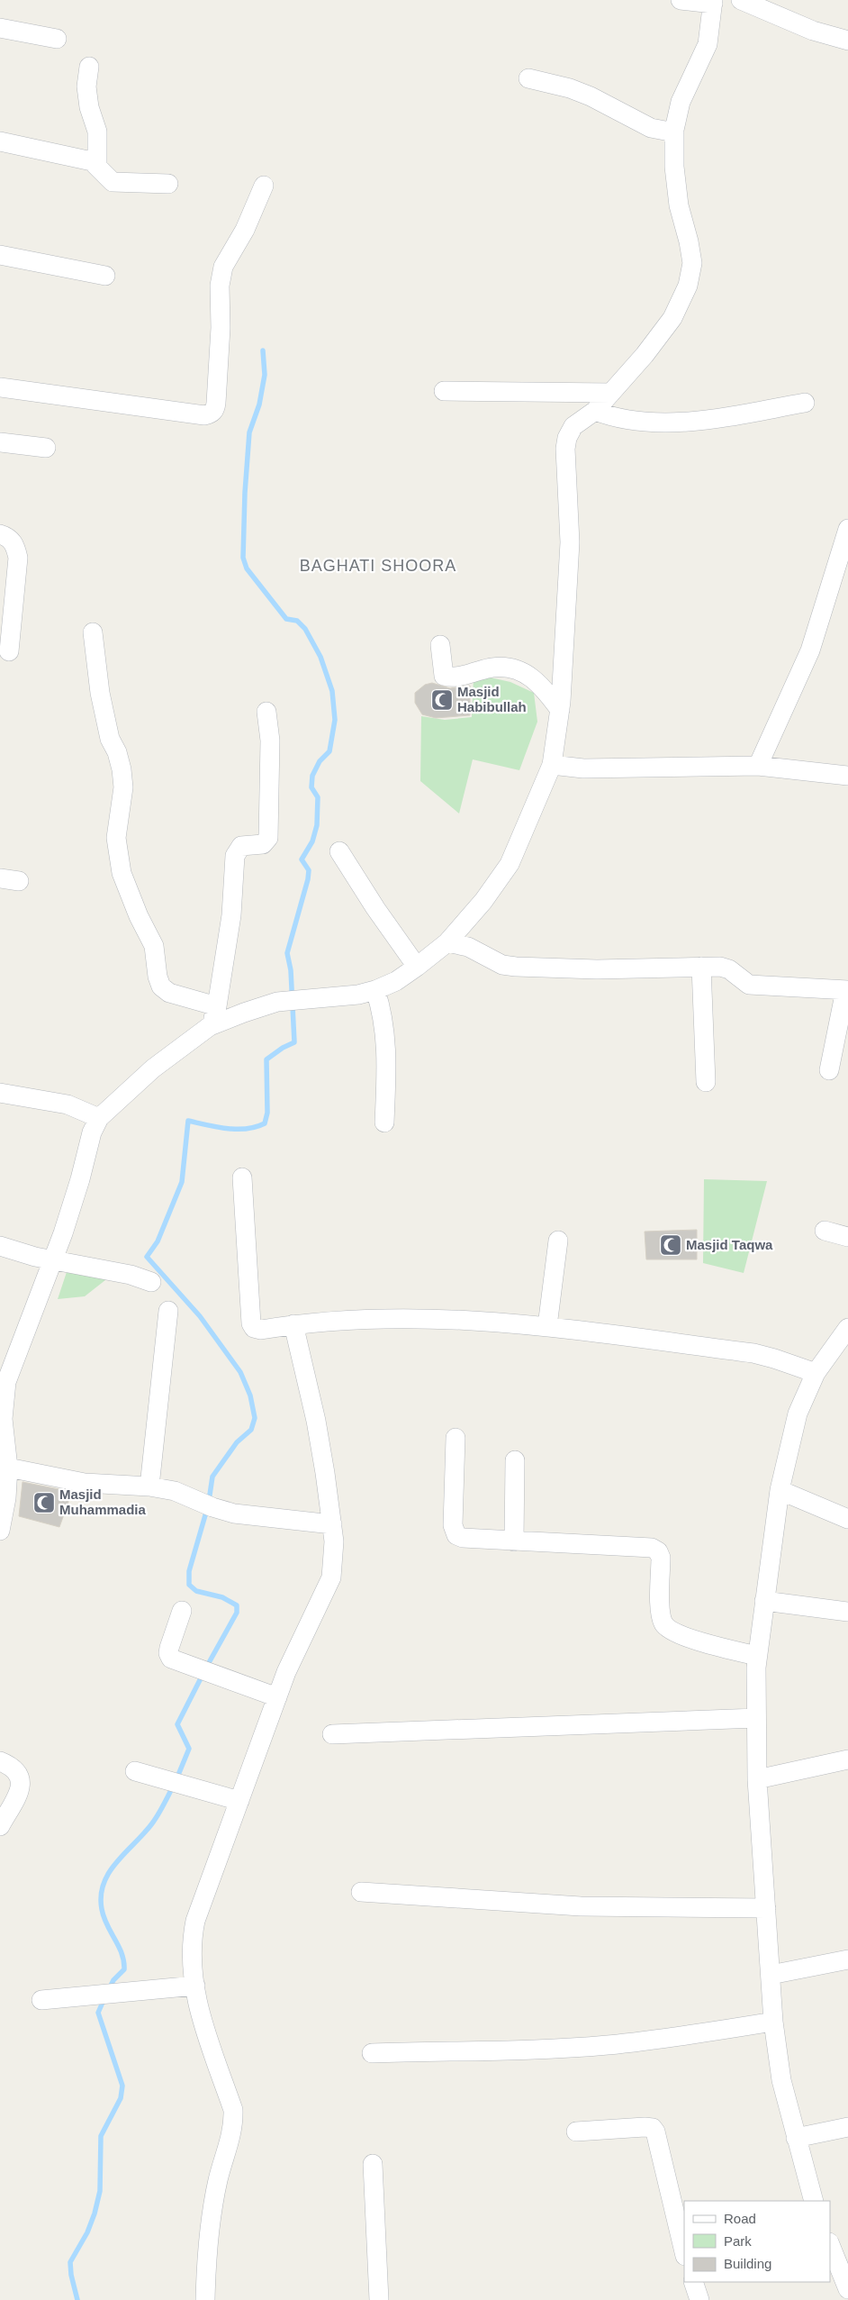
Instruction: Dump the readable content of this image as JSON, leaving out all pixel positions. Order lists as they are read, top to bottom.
{
  "districts": ["BAGHATI SHOORA"],
  "places": {
    "mosque": ["Masjid Habibullah", "Masjid Taqwa", "Masjid Muhammadia"]
  },
  "legend": ["Road", "Park", "Building"]
}
